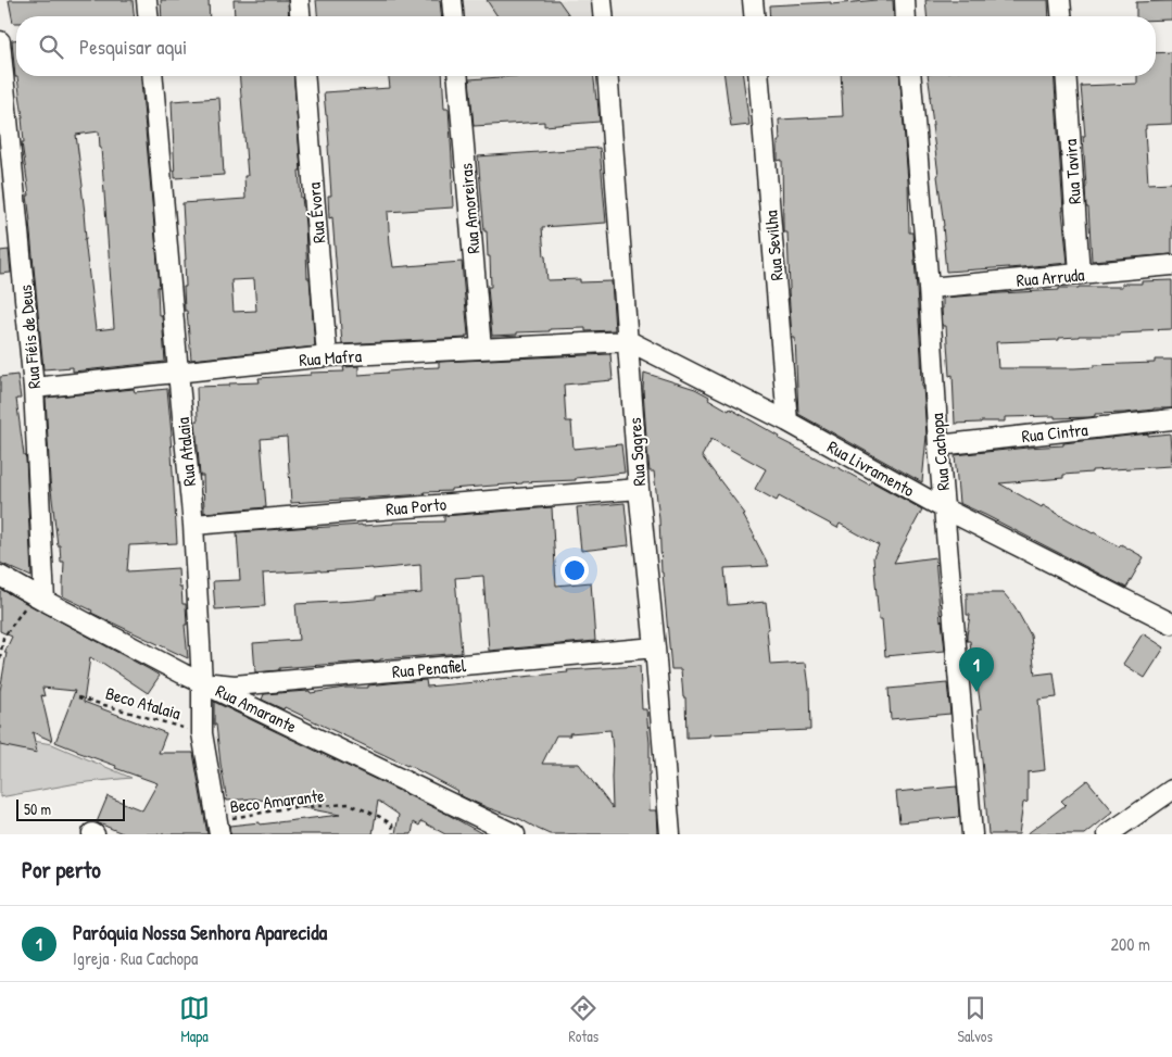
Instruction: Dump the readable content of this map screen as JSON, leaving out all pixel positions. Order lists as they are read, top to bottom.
{
  "streets": {
    "street": [
      "Rua Tavira",
      "Rua Amoreiras",
      "Rua Évora",
      "Rua Sevilha",
      "Rua Arruda",
      "Rua Fiéis de Deus",
      "Rua Mafra",
      "Rua Cintra",
      "Rua Atalaia",
      "Rua Sagres",
      "Rua Cachopa",
      "Rua Livramento",
      "Rua Porto",
      "Rua Penafiel",
      "Rua Amarante"
    ],
    "path": ["Beco Atalaia", "Beco Amarante"]
  },
  "crossings": [
    ["Rua Tavira", "Rua Arruda"],
    ["Rua Amoreiras", "Rua Mafra"],
    ["Rua Évora", "Rua Mafra"],
    ["Rua Sevilha", "Rua Livramento"],
    ["Rua Arruda", "Rua Cachopa"],
    ["Rua Fiéis de Deus", "Rua Mafra"],
    ["Rua Fiéis de Deus", "Rua Amarante"],
    ["Rua Mafra", "Rua Atalaia"],
    ["Rua Mafra", "Rua Sagres"],
    ["Rua Mafra", "Rua Livramento"],
    ["Rua Cintra", "Rua Cachopa"],
    ["Rua Atalaia", "Rua Porto"],
    ["Rua Atalaia", "Rua Penafiel"],
    ["Rua Atalaia", "Beco Atalaia"],
    ["Rua Atalaia", "Rua Amarante"],
    ["Rua Atalaia", "Beco Amarante"],
    ["Rua Sagres", "Rua Livramento"],
    ["Rua Sagres", "Rua Porto"],
    ["Rua Sagres", "Rua Penafiel"],
    ["Rua Cachopa", "Rua Livramento"],
    ["Rua Penafiel", "Rua Amarante"]
  ],
  "scale_bar": "50 m",
  "page": {
    "search": "Pesquisar aqui",
    "pins": "1",
    "scale": "50 m",
    "heading": "Por perto",
    "list": [
      {
        "mark": "1",
        "name": "Paróquia Nossa Senhora Aparecida",
        "note": "Igreja · Rua Cachopa",
        "value": "200 m"
      }
    ],
    "nav": ["Mapa", "Rotas", "Salvos"]
  }
}
